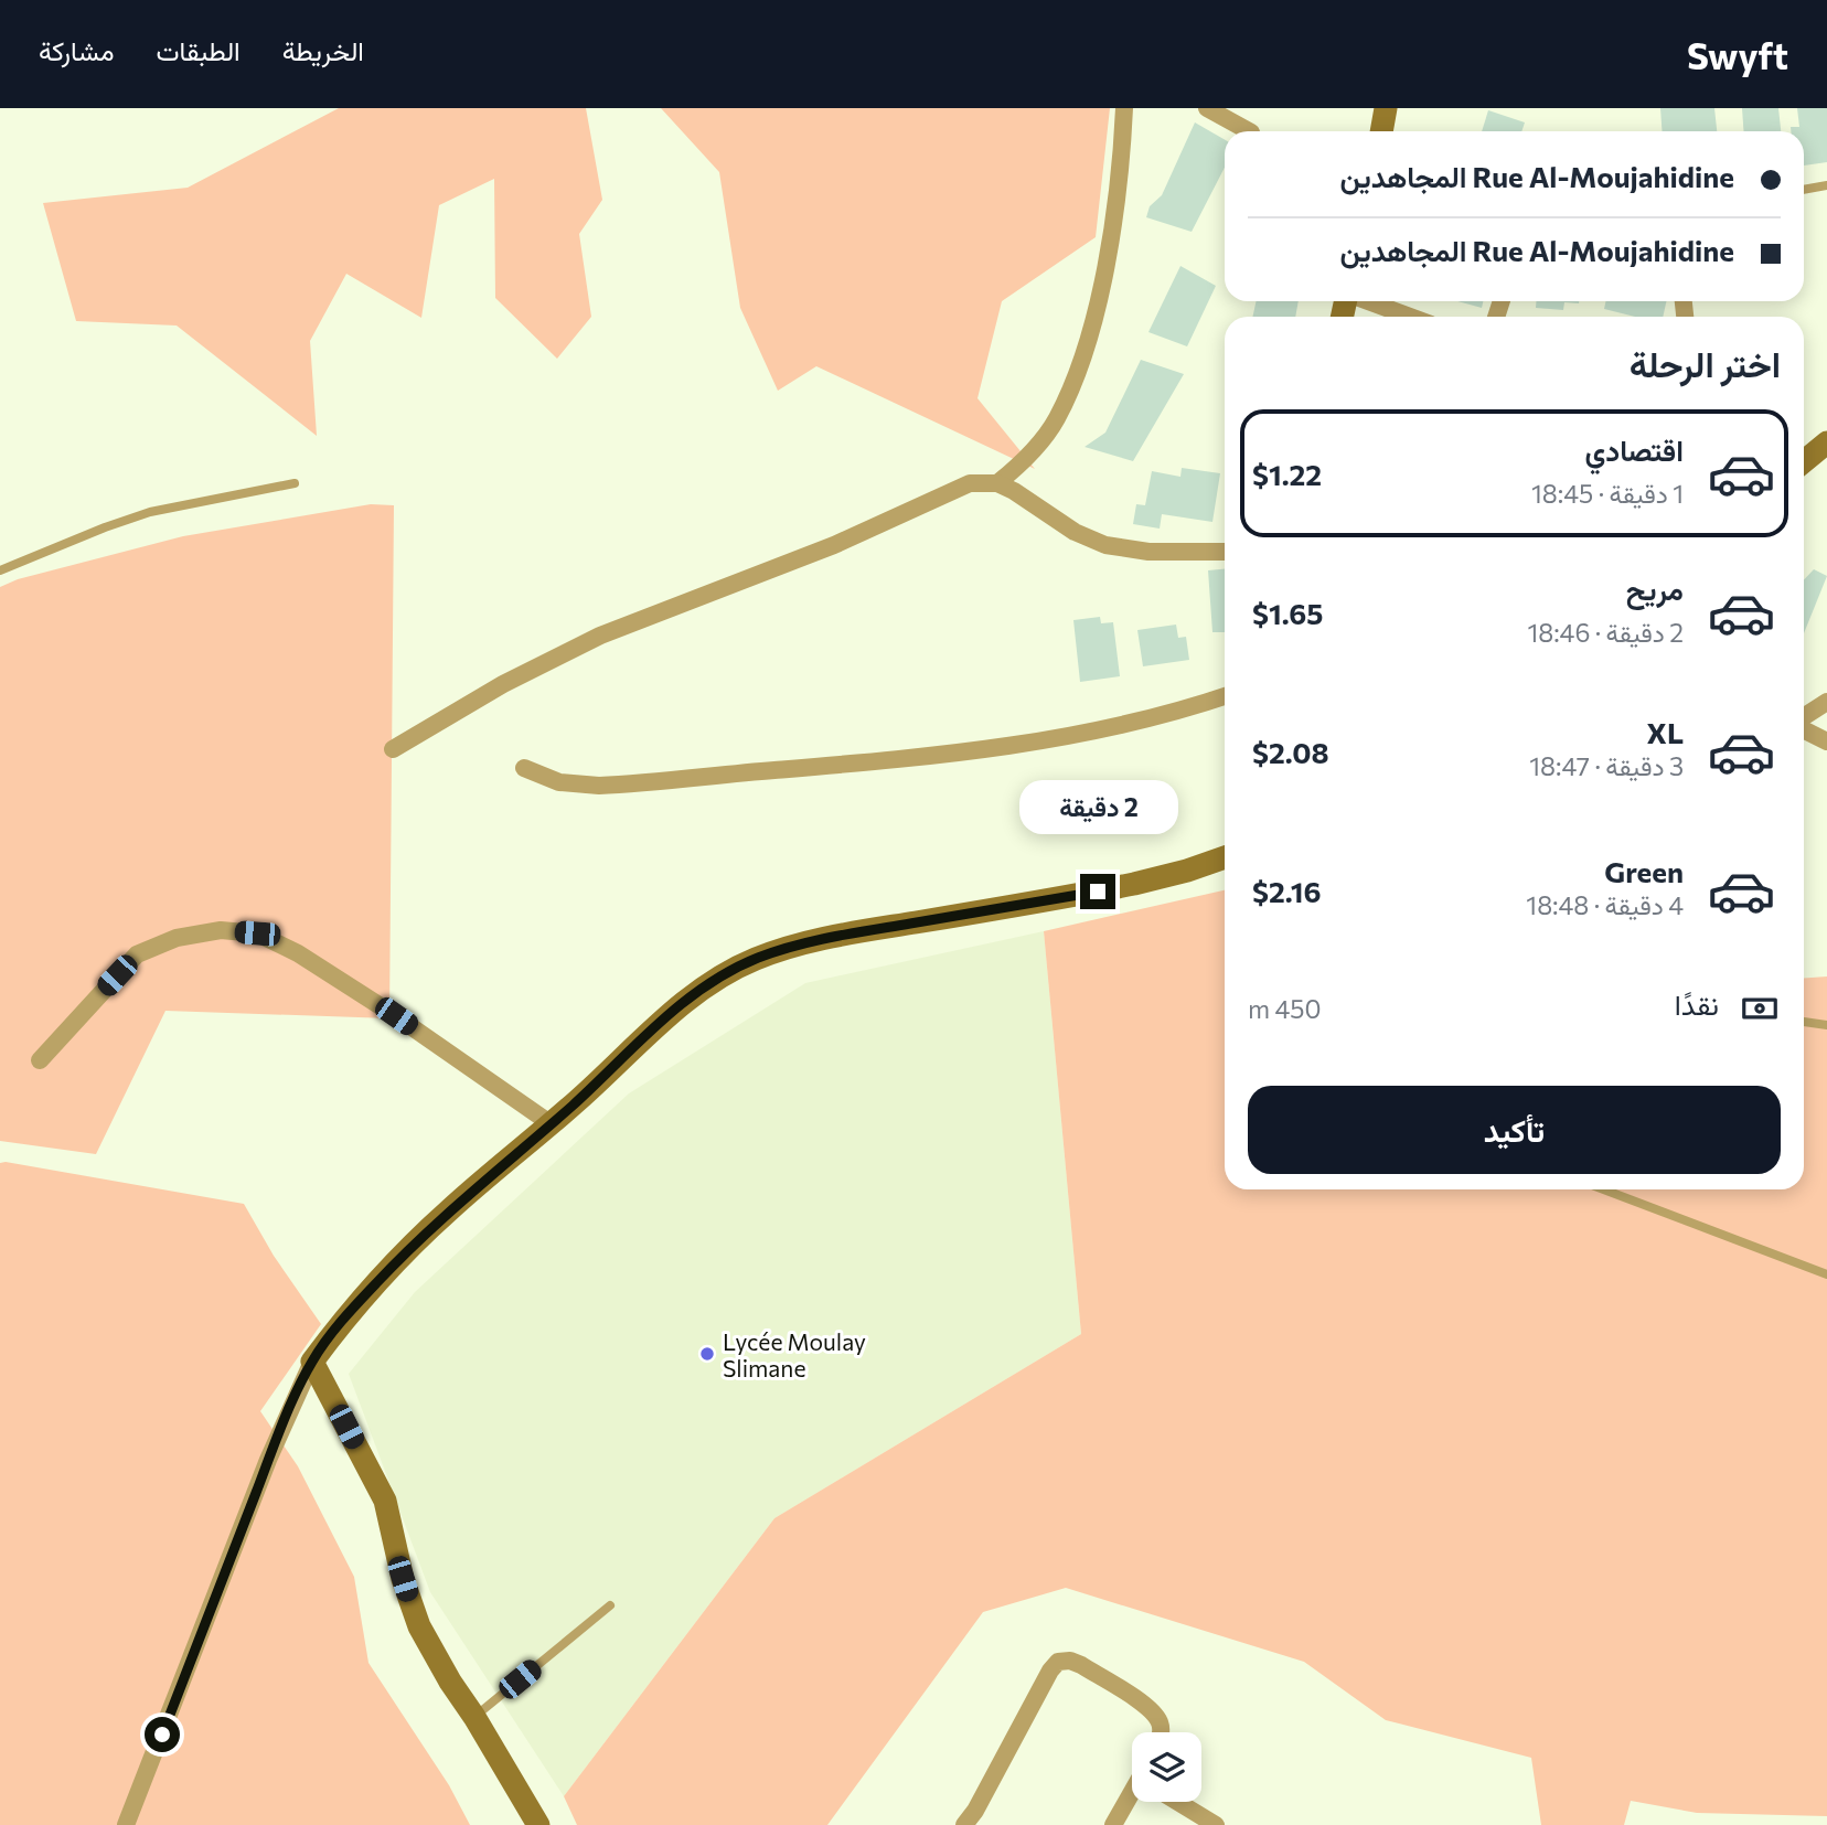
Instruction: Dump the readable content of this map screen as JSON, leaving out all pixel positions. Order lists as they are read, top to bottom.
{
  "places": ["Lycée Moulay Slimane"],
  "page": {
    "header": "Swyft",
    "nav": ["الخريطة", "الطبقات", "مشاركة"],
    "banner": ["Rue Al-Moujahidine المجاهدين", "Rue Al-Moujahidine المجاهدين"],
    "heading": "اختر الرحلة",
    "list": [
      {
        "name": "اقتصادي",
        "note": "1 دقيقة · 18:45",
        "value": "$1.22"
      },
      {
        "name": "مريح",
        "note": "2 دقيقة · 18:46",
        "value": "$1.65"
      },
      {
        "name": "XL",
        "note": "3 دقيقة · 18:47",
        "value": "$2.08"
      },
      {
        "name": "Green",
        "note": "4 دقيقة · 18:48",
        "value": "$2.16"
      }
    ],
    "bubble": "2 دقيقة",
    "pay": ["نقدًا", "450 m"],
    "buttons": "تأكيد"
  }
}
